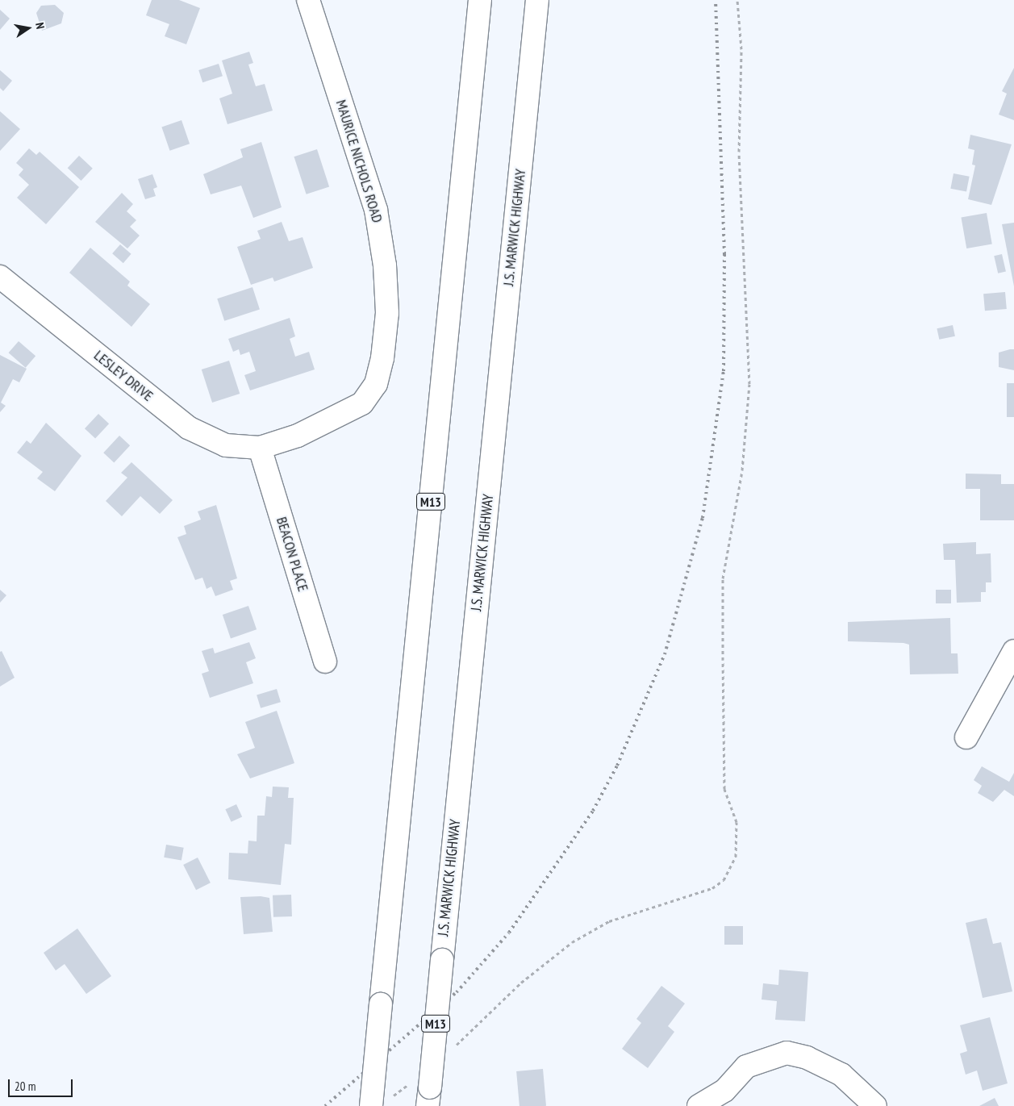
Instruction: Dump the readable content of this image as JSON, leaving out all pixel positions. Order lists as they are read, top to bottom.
{
  "streets": {
    "main road": [
      "MAURICE NICHOLS ROAD",
      "J.S. MARWICK HIGHWAY",
      "LESLEY DRIVE",
      "M13",
      "BEACON PLACE"
    ]
  },
  "crossings": [
    ["MAURICE NICHOLS ROAD", "LESLEY DRIVE"],
    ["MAURICE NICHOLS ROAD", "BEACON PLACE"],
    ["LESLEY DRIVE", "BEACON PLACE"]
  ],
  "scale_bar": "20 m",
  "north": "right"
}
